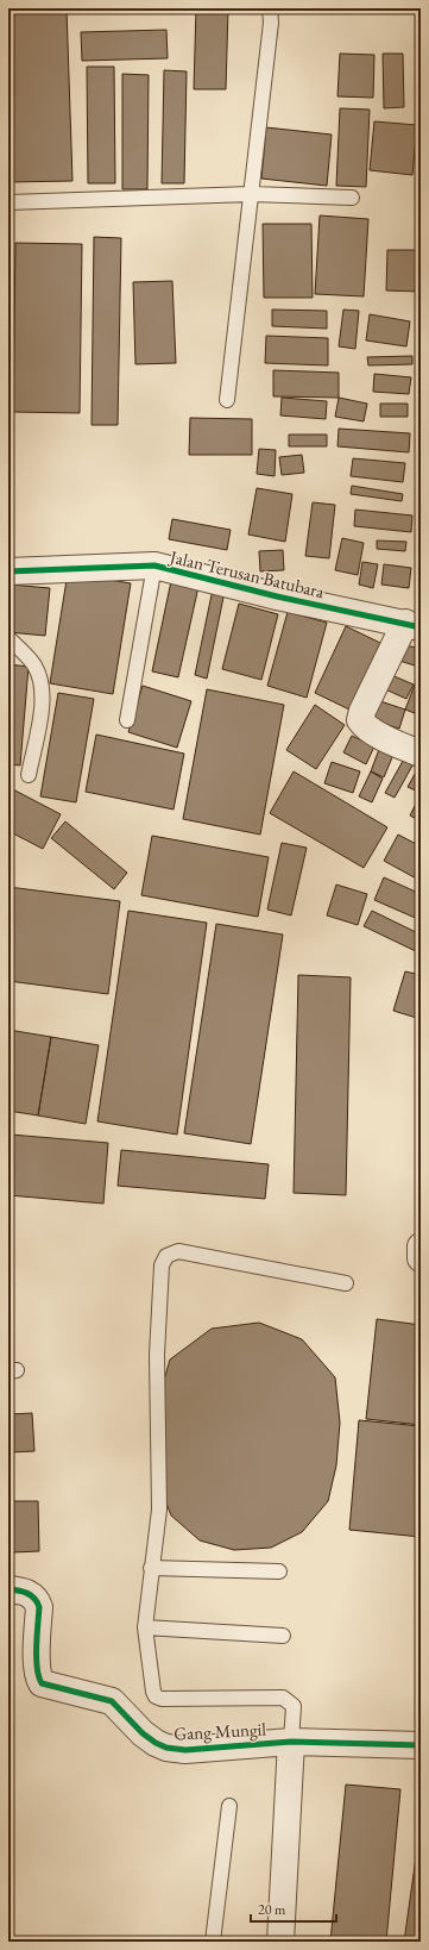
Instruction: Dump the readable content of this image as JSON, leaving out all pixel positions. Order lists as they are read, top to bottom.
{
  "streets": {
    "street": ["Jalan Terusan Batubara", "Gang Mungil"]
  },
  "scale_bar": "20 m"
}
